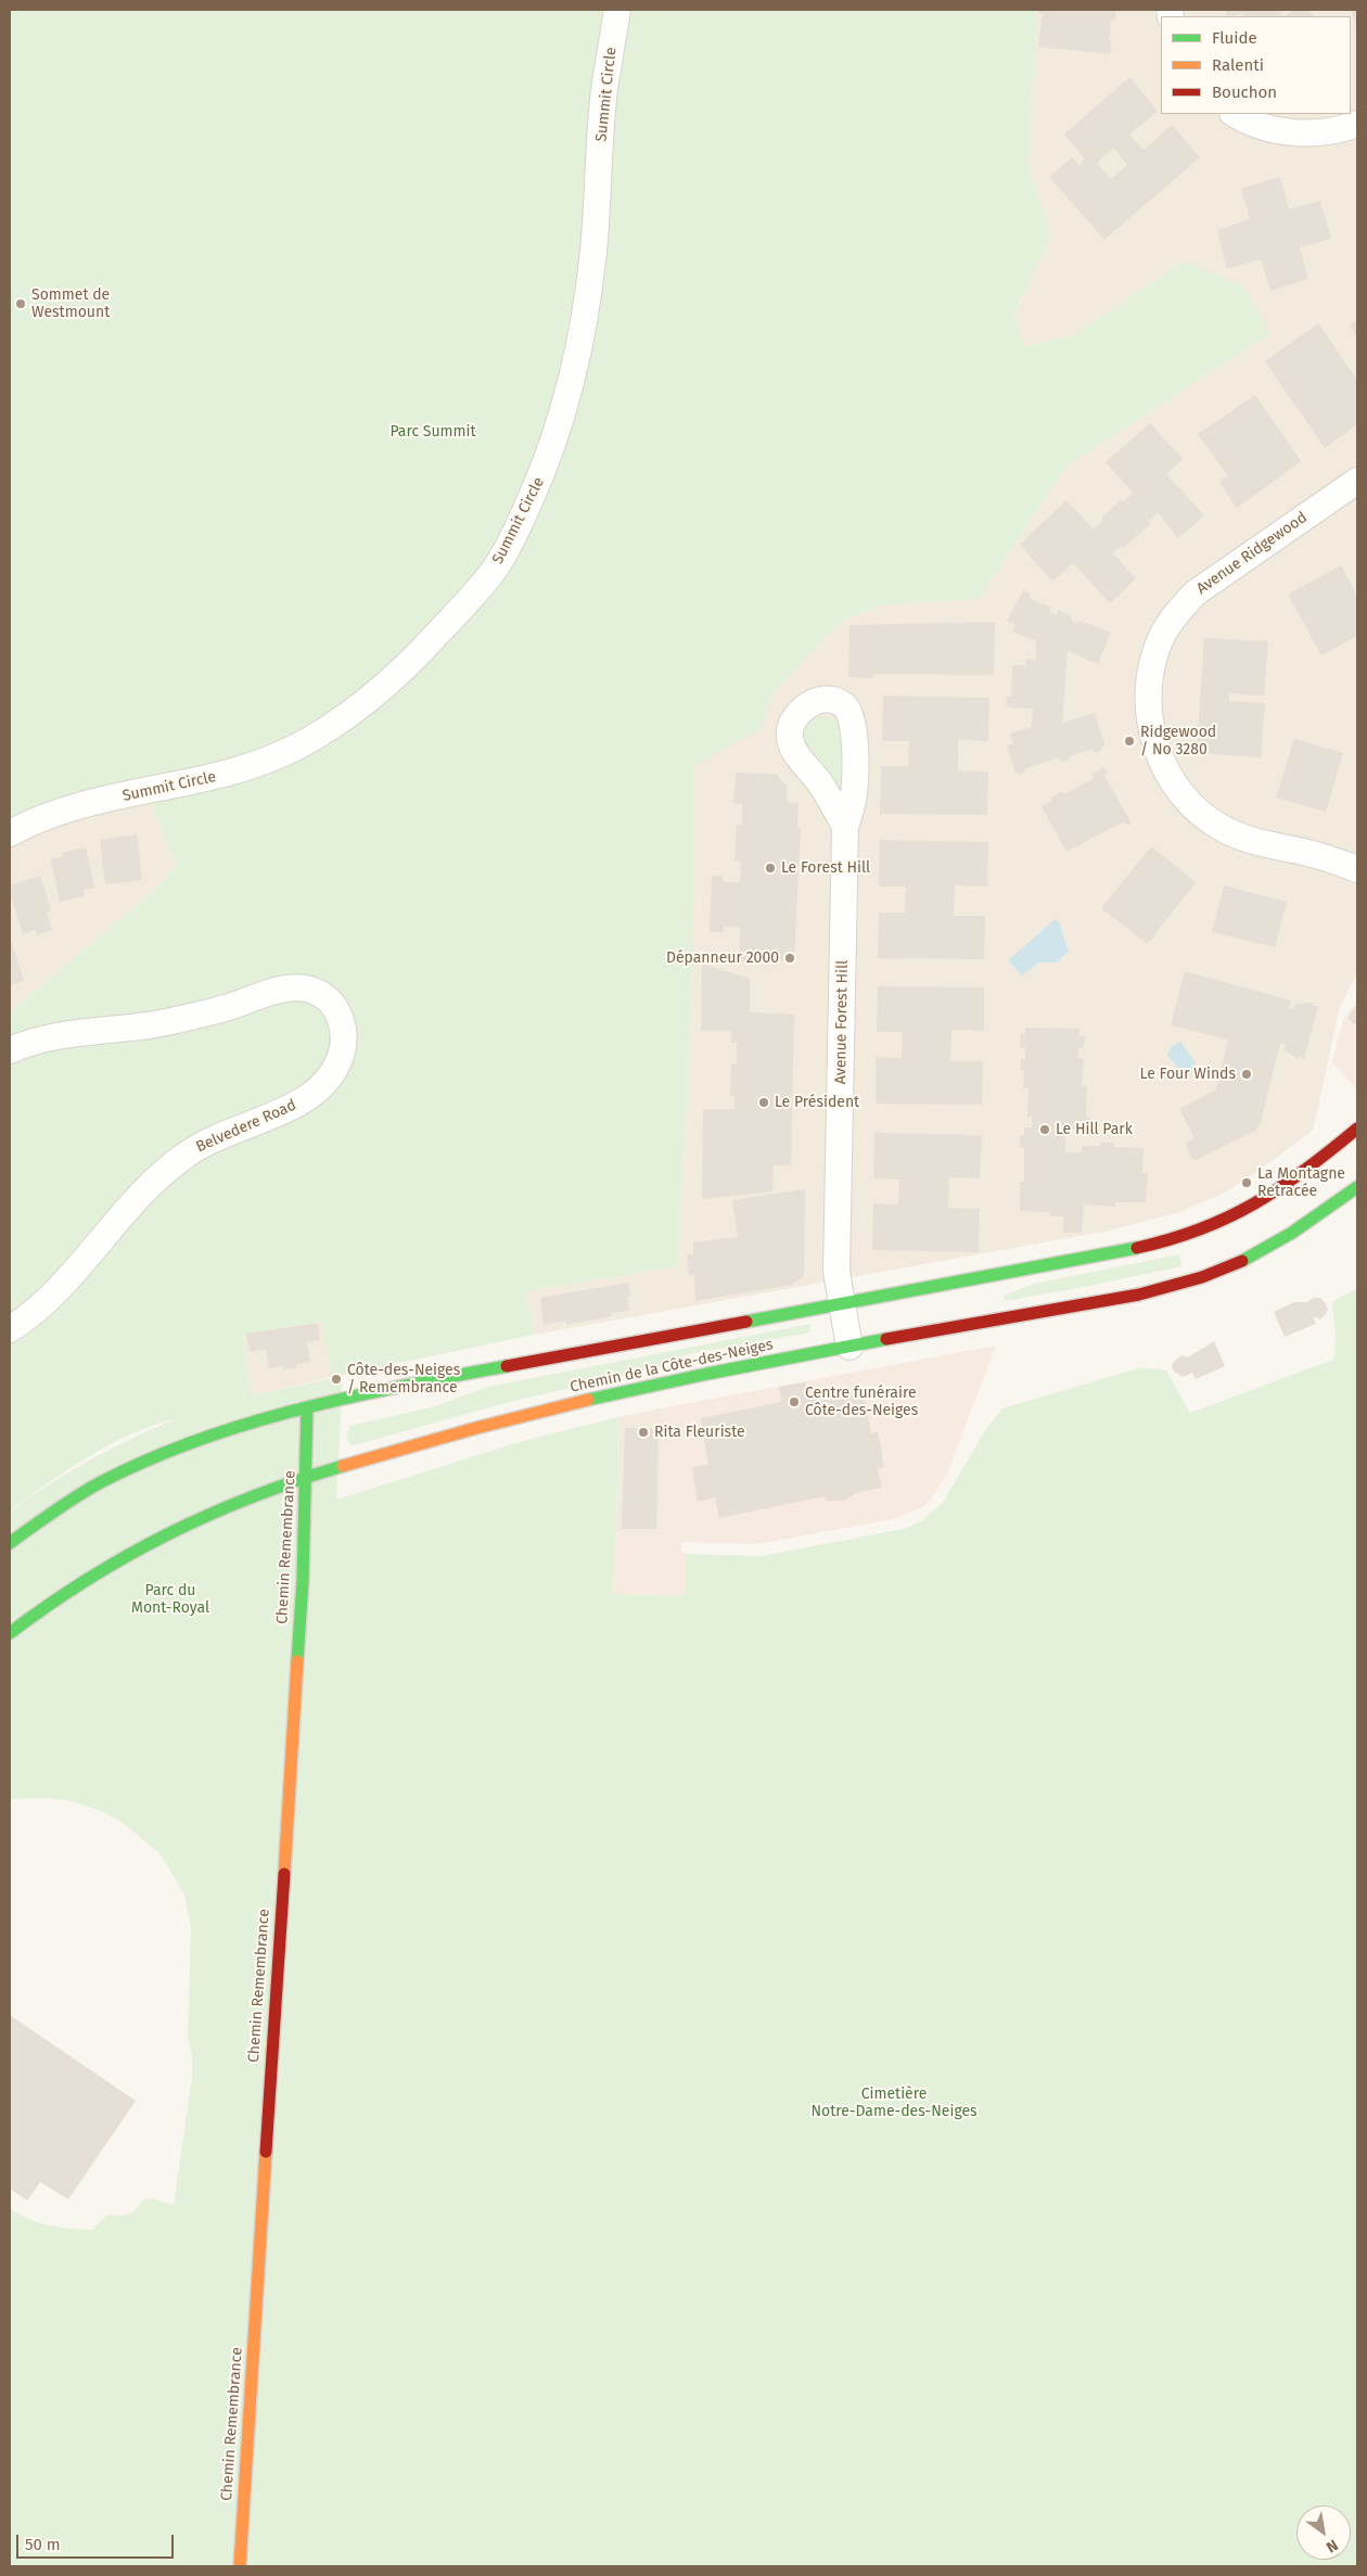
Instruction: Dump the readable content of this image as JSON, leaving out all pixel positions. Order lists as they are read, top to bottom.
{
  "streets": {
    "main road": ["Chemin de la Côte-des-Neiges", "Chemin Remembrance"],
    "street": [
      "Summit Circle",
      "Avenue Ridgewood",
      "Avenue Forest Hill",
      "Belvedere Road"
    ]
  },
  "crossings": [
    ["Avenue Forest Hill", "Chemin de la Côte-des-Neiges"],
    ["Chemin de la Côte-des-Neiges", "Chemin Remembrance"]
  ],
  "parks": ["Parc Summit", "Parc du Mont-Royal", "Cimetière Notre-Dame-des-Neiges"],
  "places": [
    "Sommet de Westmount",
    "Ridgewood / No 3280",
    "Le Forest Hill",
    "Dépanneur 2000",
    "Le Four Winds",
    "Le Président",
    "Le Hill Park",
    "La Montagne Retracée",
    "Côte-des-Neiges / Remembrance",
    "Centre funéraire Côte-des-Neiges",
    "Rita Fleuriste"
  ],
  "legend": ["Fluide", "Ralenti", "Bouchon"],
  "scale_bar": "50 m",
  "north": "bottom right"
}
